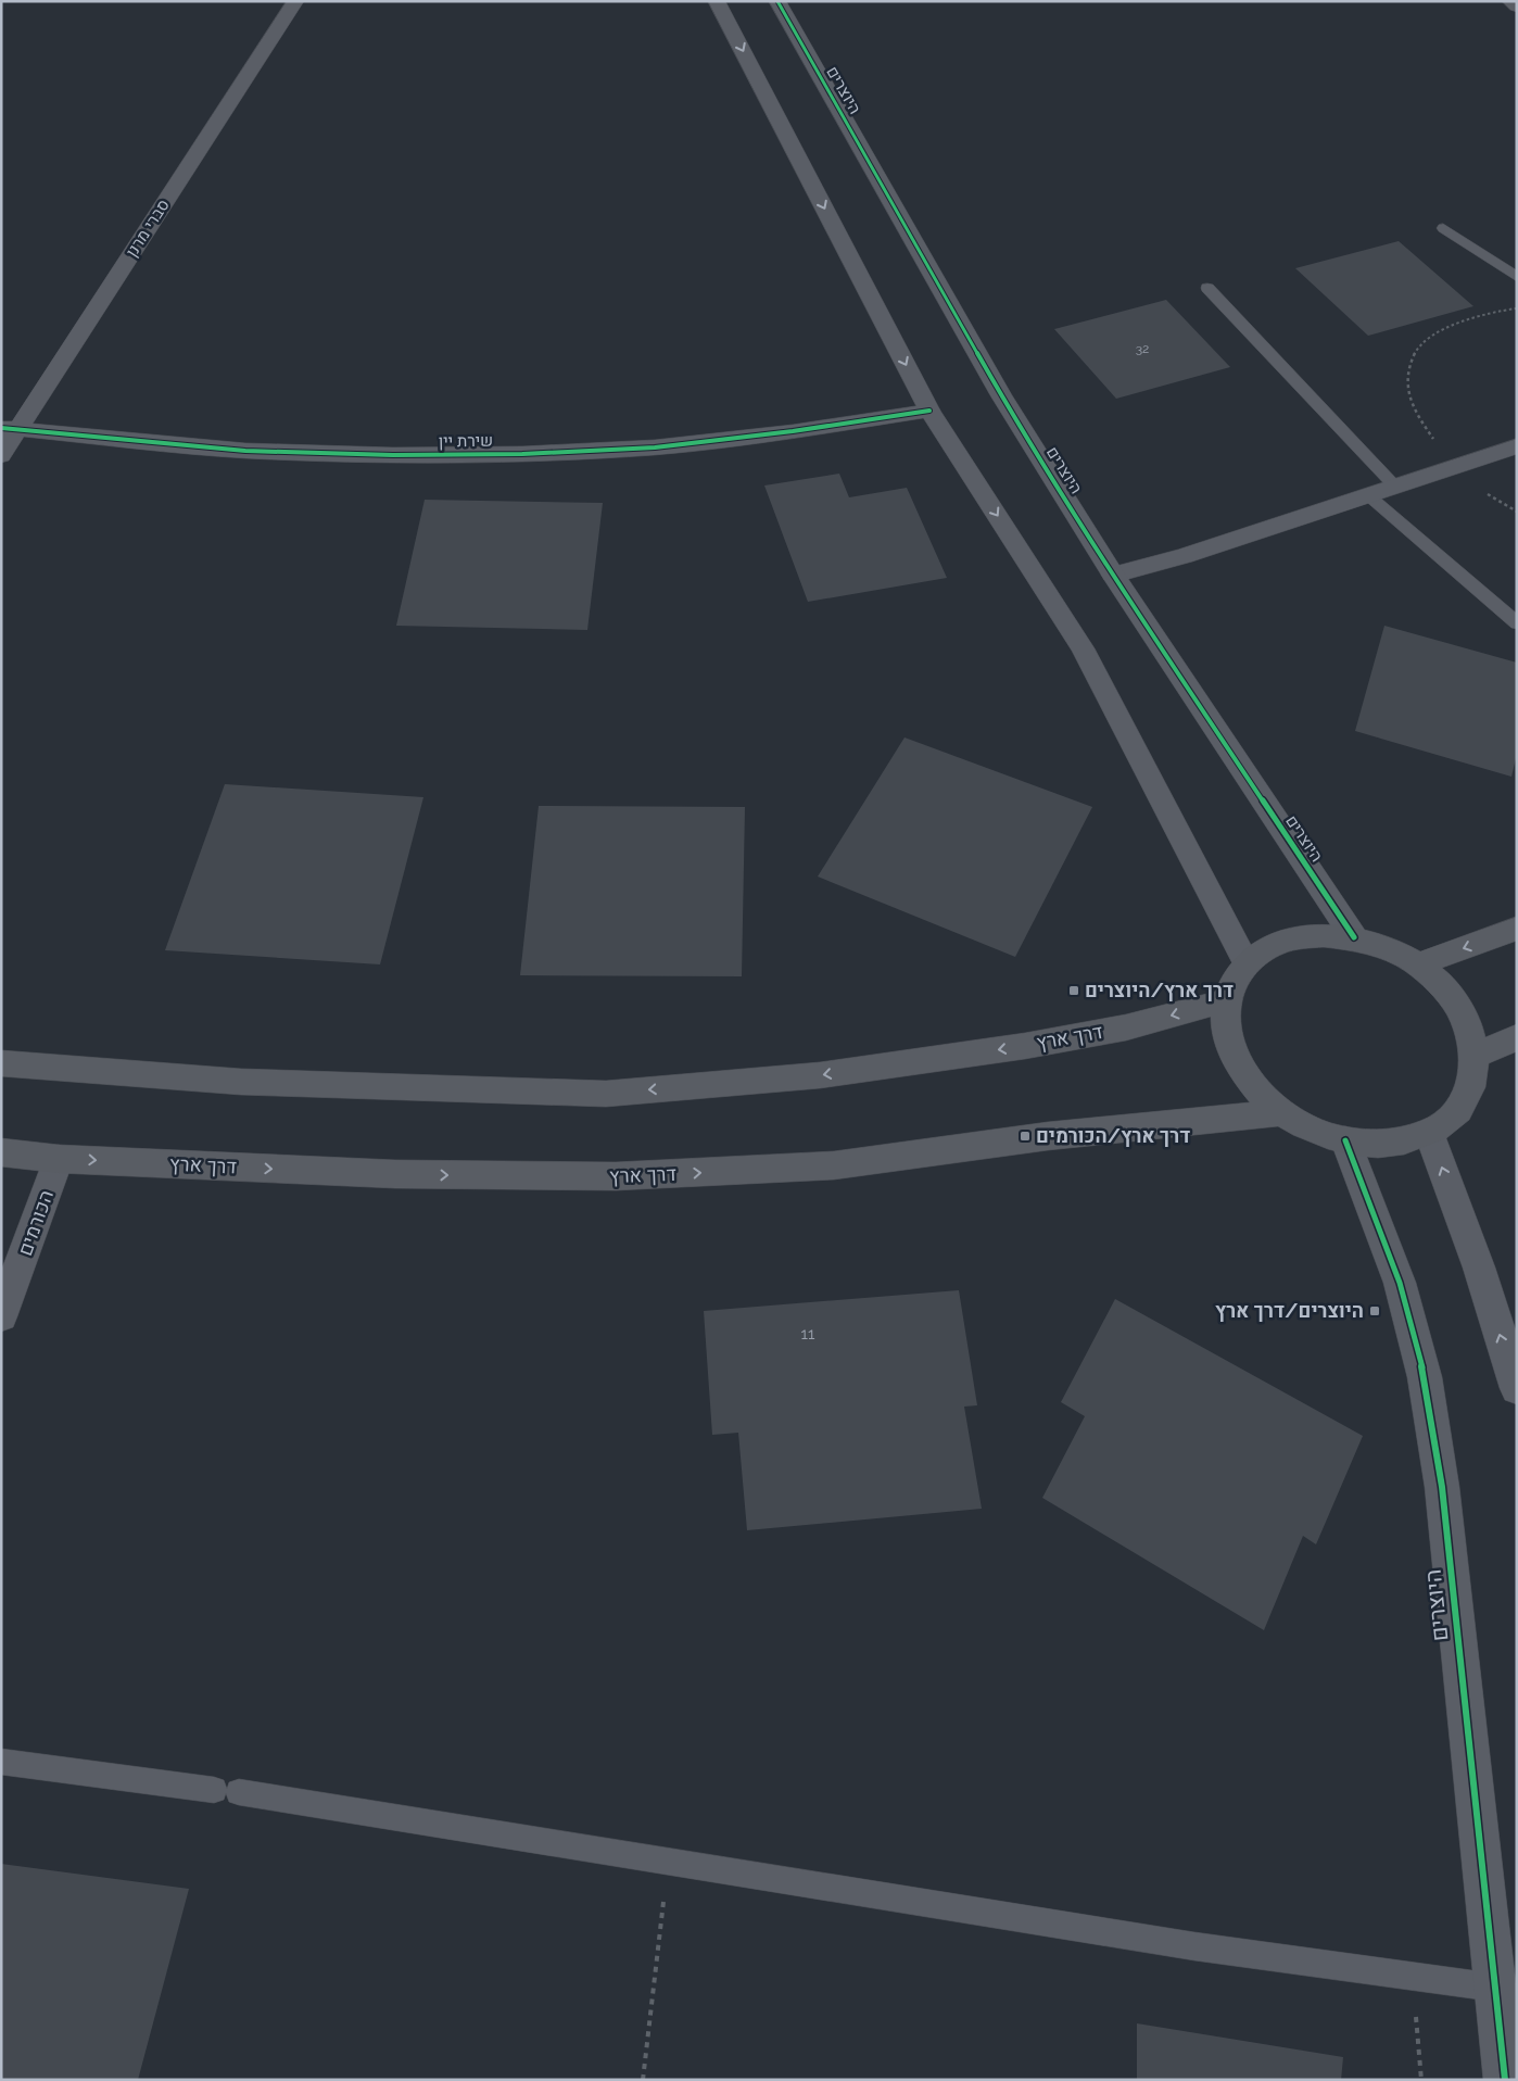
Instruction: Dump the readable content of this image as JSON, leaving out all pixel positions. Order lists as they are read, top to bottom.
{
  "streets": {
    "main road": ["דרך ארץ"],
    "street": [
      "היוצרים",
      "סברי מרנן",
      "שירת יין",
      "הכורמים"
    ]
  },
  "crossings": [
    ["סברי מרנן", "שירת יין"],
    ["דרך ארץ", "הכורמים"]
  ],
  "places": {
    "transit": ["דרך ארץ/היוצרים", "דרך ארץ/הכורמים", "היוצרים/דרך ארץ"]
  },
  "house_numbers": ["32", "11"]
}
